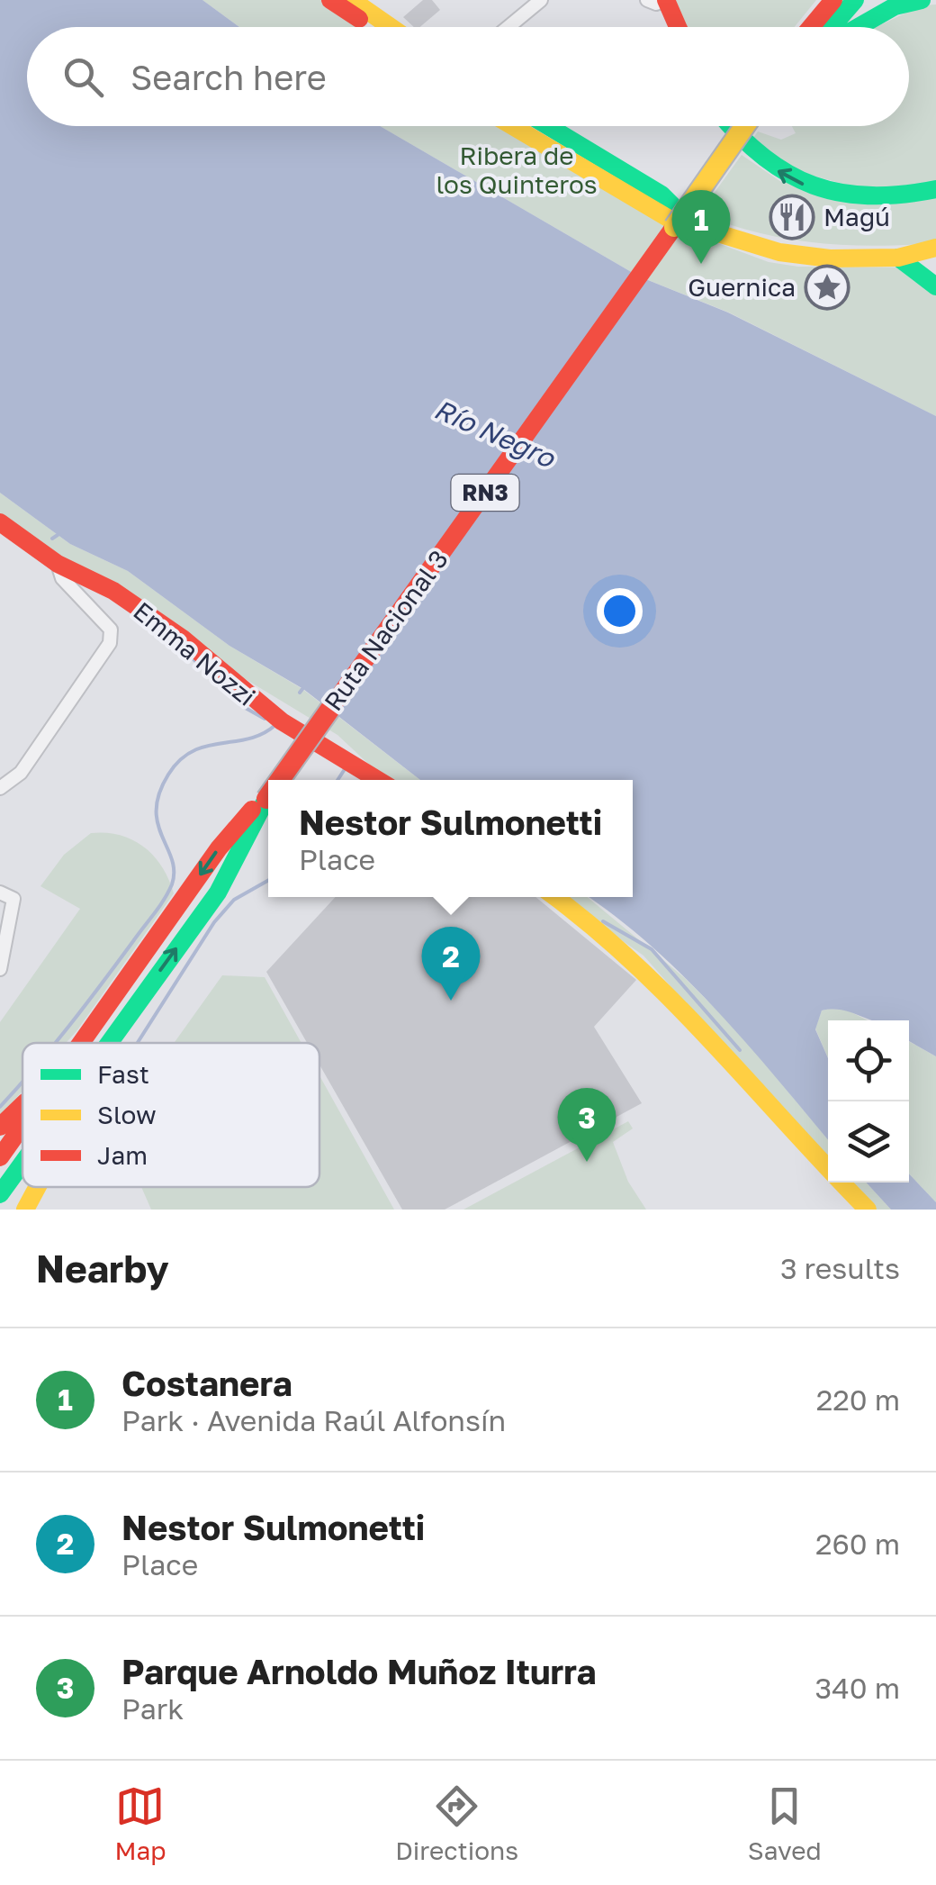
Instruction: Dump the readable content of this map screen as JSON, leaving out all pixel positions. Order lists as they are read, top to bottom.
{
  "streets": {
    "main road": ["RN3", "Ruta Nacional 3", "Emma Nozzi"]
  },
  "crossings": [
    ["RN3", "Ruta Nacional 3"]
  ],
  "water": ["Río Negro"],
  "parks": ["Ribera de los Quinteros"],
  "places": {
    "restaurant": ["Magú"],
    "place": ["Guernica"]
  },
  "legend": ["Fast", "Slow", "Jam"],
  "page": {
    "search": "Search here",
    "pins": ["1", "2", "3"],
    "popup": ["Nestor Sulmonetti", "Place"],
    "heading": ["Nearby", "3 results"],
    "list": [
      {
        "mark": "1",
        "name": "Costanera",
        "note": "Park · Avenida Raúl Alfonsín",
        "value": "220 m"
      },
      {
        "mark": "2",
        "name": "Nestor Sulmonetti",
        "note": "Place",
        "value": "260 m"
      },
      {
        "mark": "3",
        "name": "Parque Arnoldo Muñoz Iturra",
        "note": "Park",
        "value": "340 m"
      }
    ],
    "nav": ["Map", "Directions", "Saved"]
  }
}
